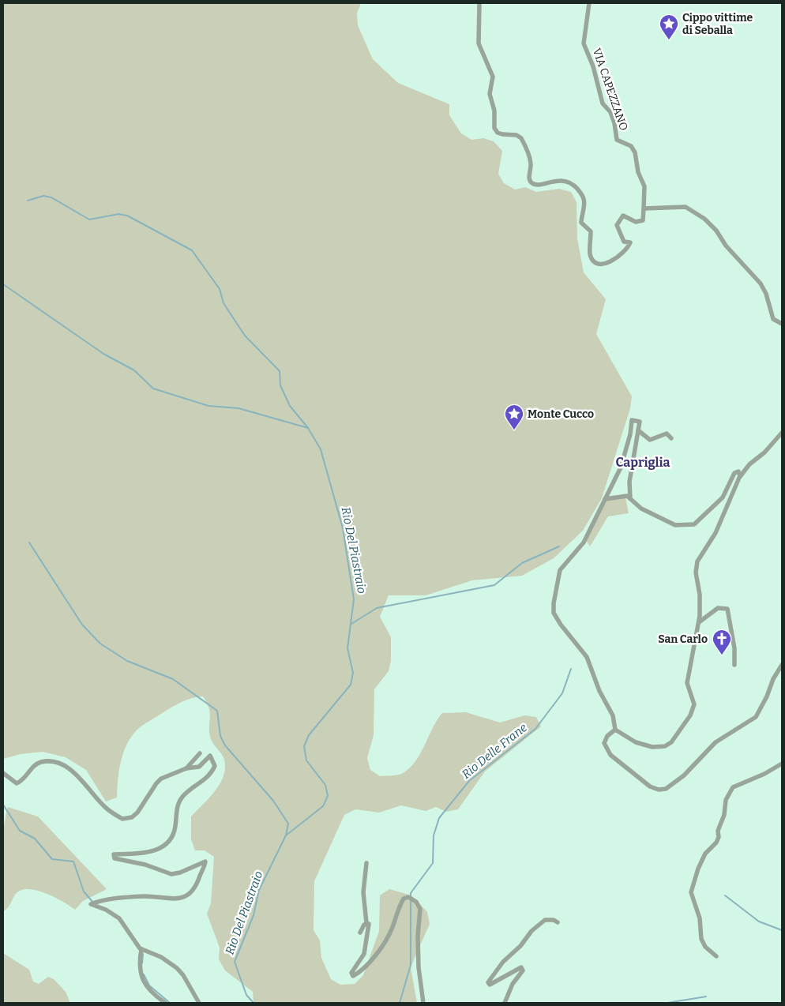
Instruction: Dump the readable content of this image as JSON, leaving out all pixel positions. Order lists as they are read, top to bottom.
{
  "streets": {
    "street": ["VIA CAPEZZANO"]
  },
  "districts": ["Capriglia"],
  "water": ["Rio Del Piastraio", "Rio Delle Frane"],
  "places": {
    "place": ["Cippo vittime di Seballa", "Monte Cucco"],
    "church": ["San Carlo"]
  }
}
